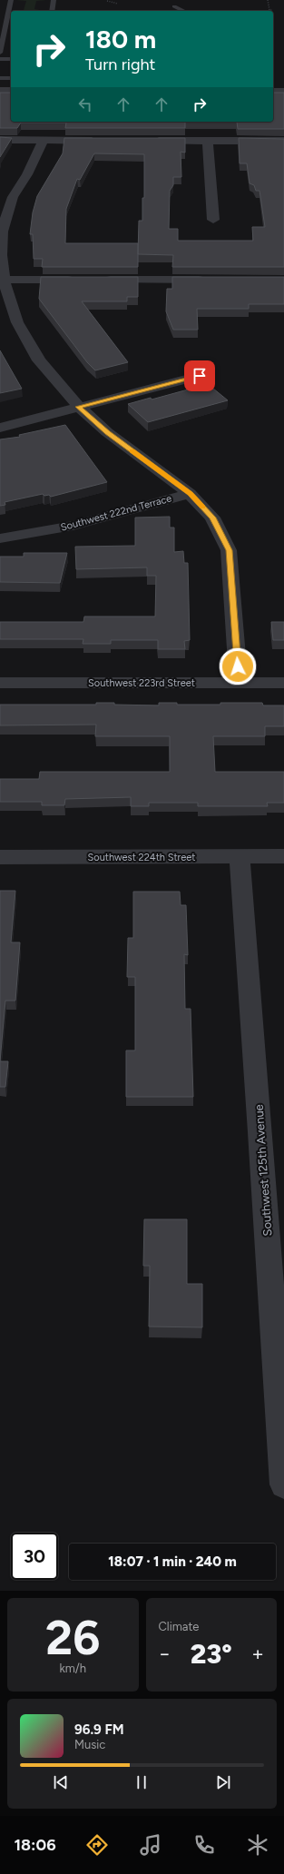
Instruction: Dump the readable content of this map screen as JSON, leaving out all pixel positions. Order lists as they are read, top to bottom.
{
  "streets": {
    "street": [
      "Southwest 222nd Terrace",
      "Southwest 223rd Street",
      "Southwest 224th Street",
      "Southwest 125th Avenue"
    ]
  },
  "crossings": [
    ["Southwest 224th Street", "Southwest 125th Avenue"]
  ],
  "page": {
    "turn": ["180 m", "Turn right"],
    "limit": "30",
    "trip": "18:07 · 1 min · 240 m",
    "tile": [
      ["26", "km/h"],
      "Climate"
    ],
    "heat": ["−", "23°", "+"],
    "song": ["96.9 FM", "Music"],
    "tabs": "18:06"
  }
}
